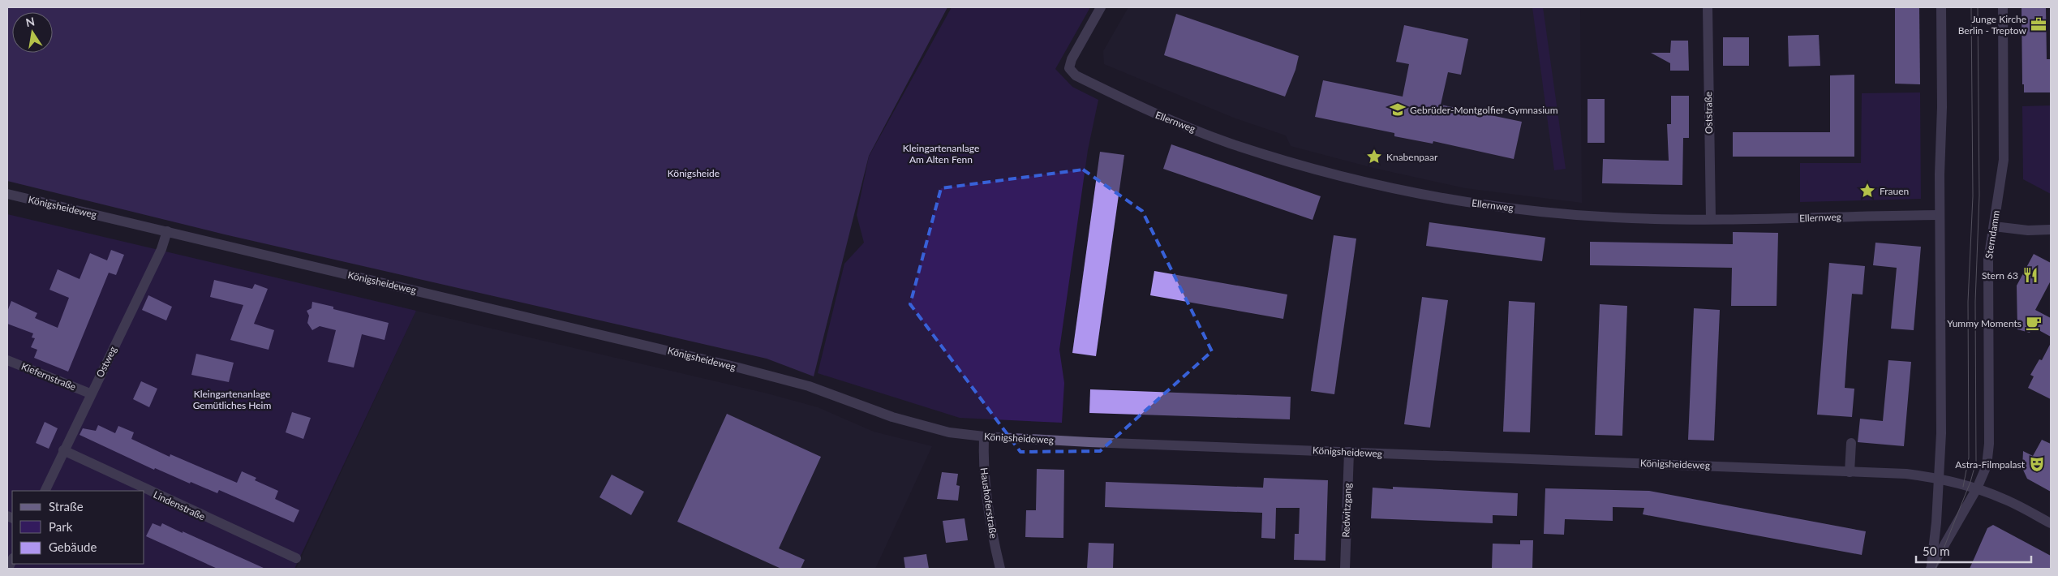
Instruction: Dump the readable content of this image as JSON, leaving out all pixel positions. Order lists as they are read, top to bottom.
{
  "streets": {
    "street": [
      "Oststraße",
      "Ellernweg",
      "Königsheideweg",
      "Sterndamm",
      "Ostweg",
      "Kiefernstraße",
      "Haushoferstraße",
      "Lindenstraße",
      "Redwitzgang"
    ]
  },
  "crossings": [
    ["Oststraße", "Ellernweg"],
    ["Ellernweg", "Sterndamm"],
    ["Königsheideweg", "Sterndamm"],
    ["Königsheideweg", "Ostweg"],
    ["Königsheideweg", "Haushoferstraße"],
    ["Königsheideweg", "Redwitzgang"],
    ["Ostweg", "Kiefernstraße"],
    ["Ostweg", "Lindenstraße"]
  ],
  "parks": ["Kleingartenanlage Am Alten Fenn", "Königsheide", "Kleingartenanlage Gemütliches Heim"],
  "places": {
    "office": ["Junge Kirche Berlin - Treptow"],
    "school or university": ["Gebrüder-Montgolfier-Gymnasium"],
    "place": ["Knabenpaar", "Frauen"],
    "restaurant": ["Stern 63"],
    "cafe": ["Yummy Moments"],
    "theatre": ["Astra-Filmpalast"]
  },
  "legend": ["Straße", "Park", "Gebäude"],
  "scale_bar": "50 m",
  "north": "top"
}
